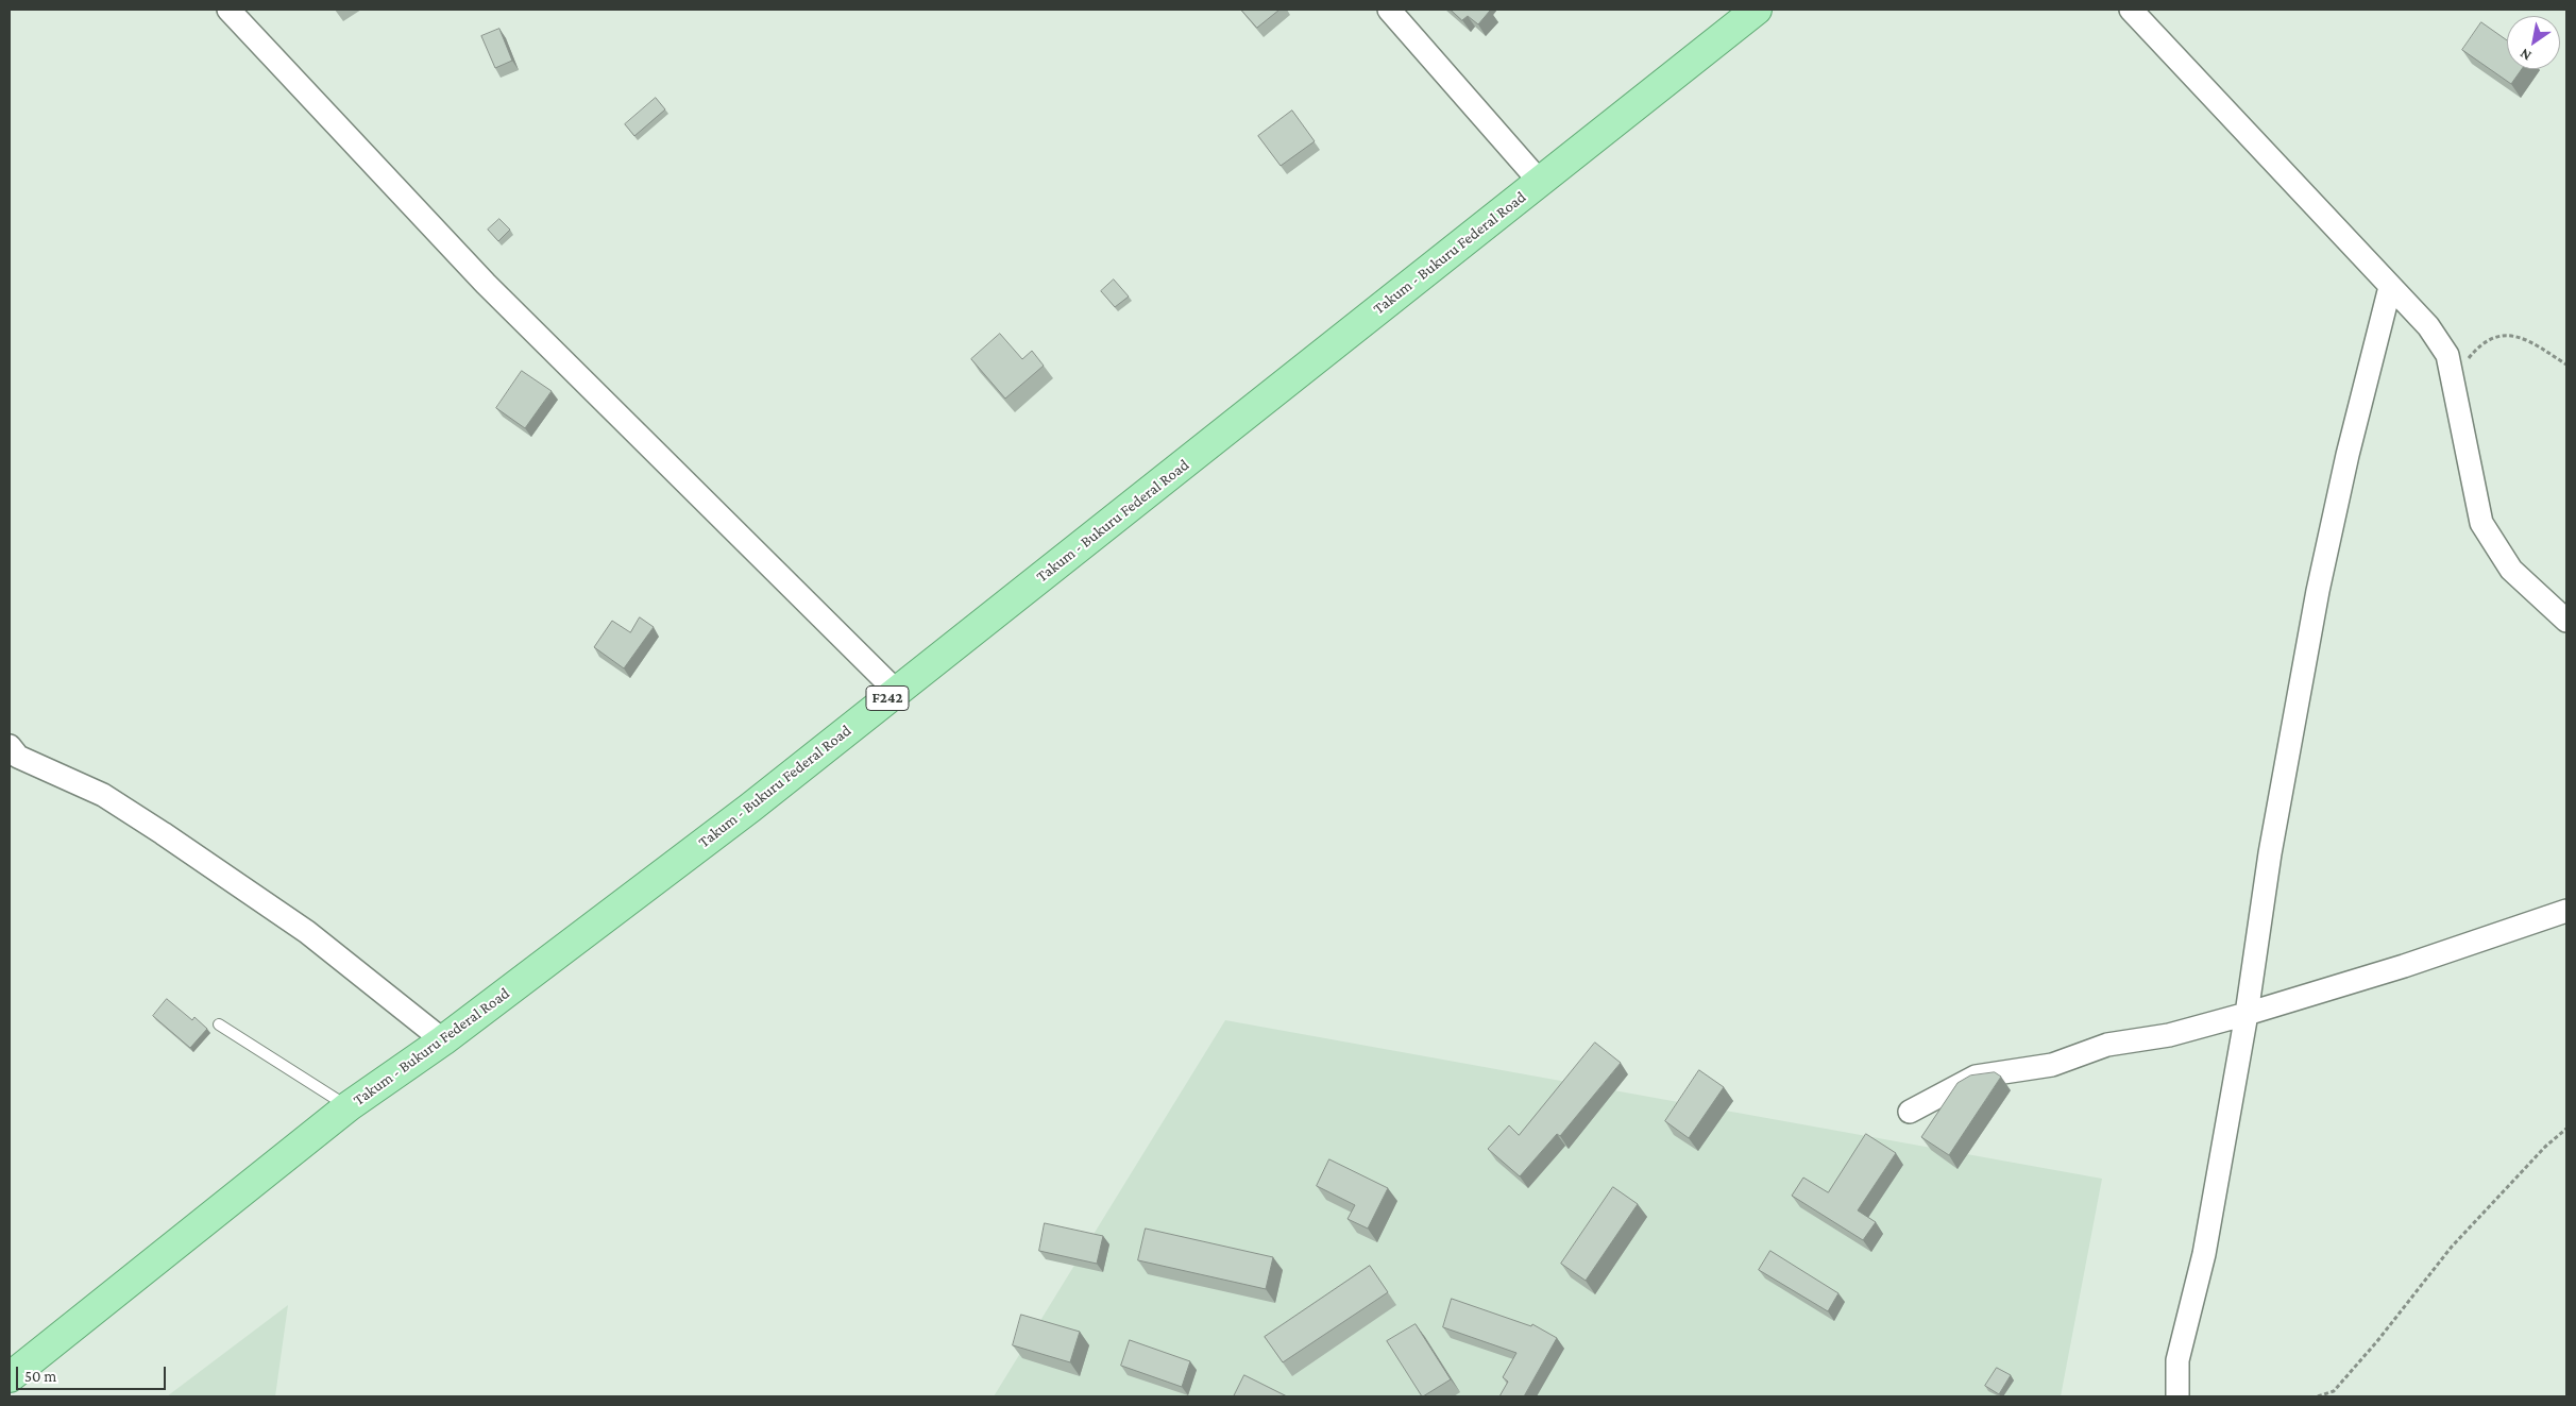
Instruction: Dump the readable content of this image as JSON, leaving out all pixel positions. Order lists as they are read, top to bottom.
{
  "streets": {
    "main road": ["Takum - Bukuru Federal Road", "F242"]
  },
  "scale_bar": "50 m",
  "north": "bottom left"
}
